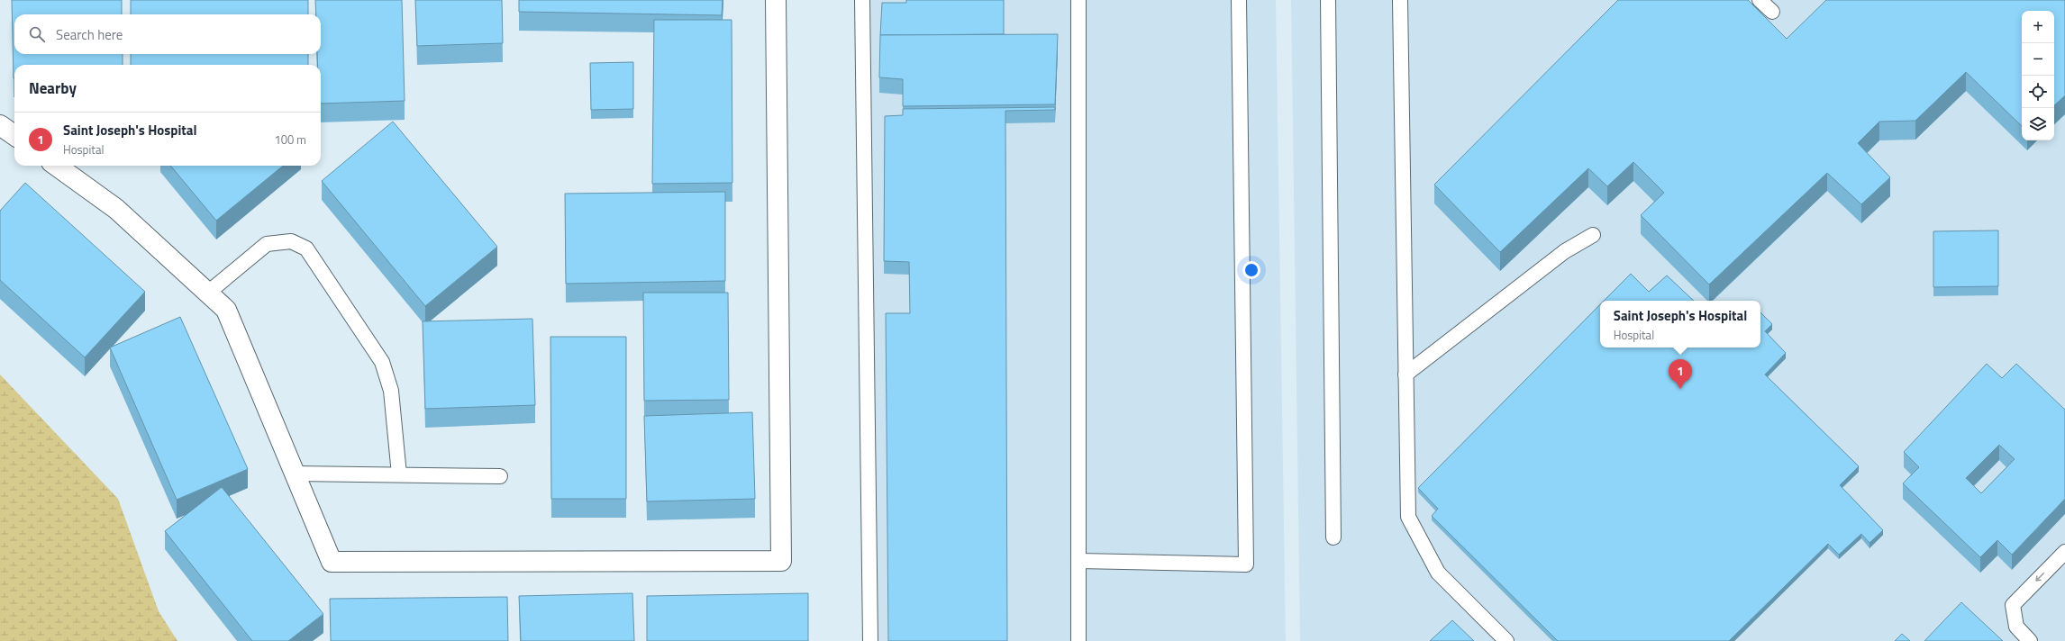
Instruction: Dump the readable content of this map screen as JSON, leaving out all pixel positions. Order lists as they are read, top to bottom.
{
  "page": {
    "map_buttons": ["+", "−"],
    "search": "Search here",
    "heading": "Nearby",
    "list": [
      {
        "mark": "1",
        "name": "Saint Joseph's Hospital",
        "note": "Hospital",
        "value": "100 m"
      }
    ],
    "popup": ["Saint Joseph's Hospital", "Hospital"],
    "pins": "1"
  }
}
